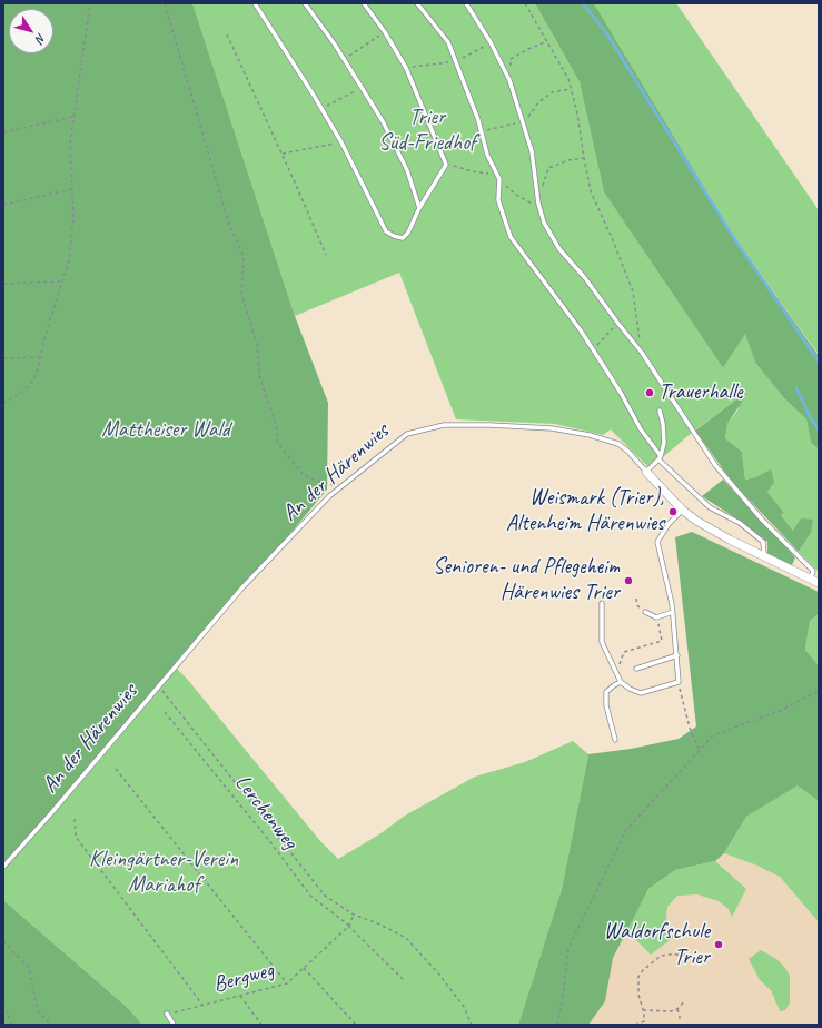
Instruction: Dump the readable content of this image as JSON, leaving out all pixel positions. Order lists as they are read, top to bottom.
{
  "streets": {
    "street": ["An der Härenwies"],
    "path": ["Lerchenweg", "Bergweg"]
  },
  "crossings": [
    ["Lerchenweg", "Bergweg"]
  ],
  "parks": ["Trier Süd-Friedhof", "Mattheiser Wald", "Kleingärtner-Verein Mariahof"],
  "places": [
    "Trauerhalle",
    "Weismark (Trier), Altenheim Härenwies",
    "Senioren- und Pflegeheim Härenwies Trier",
    "Waldorfschule Trier"
  ],
  "north": "bottom right"
}
